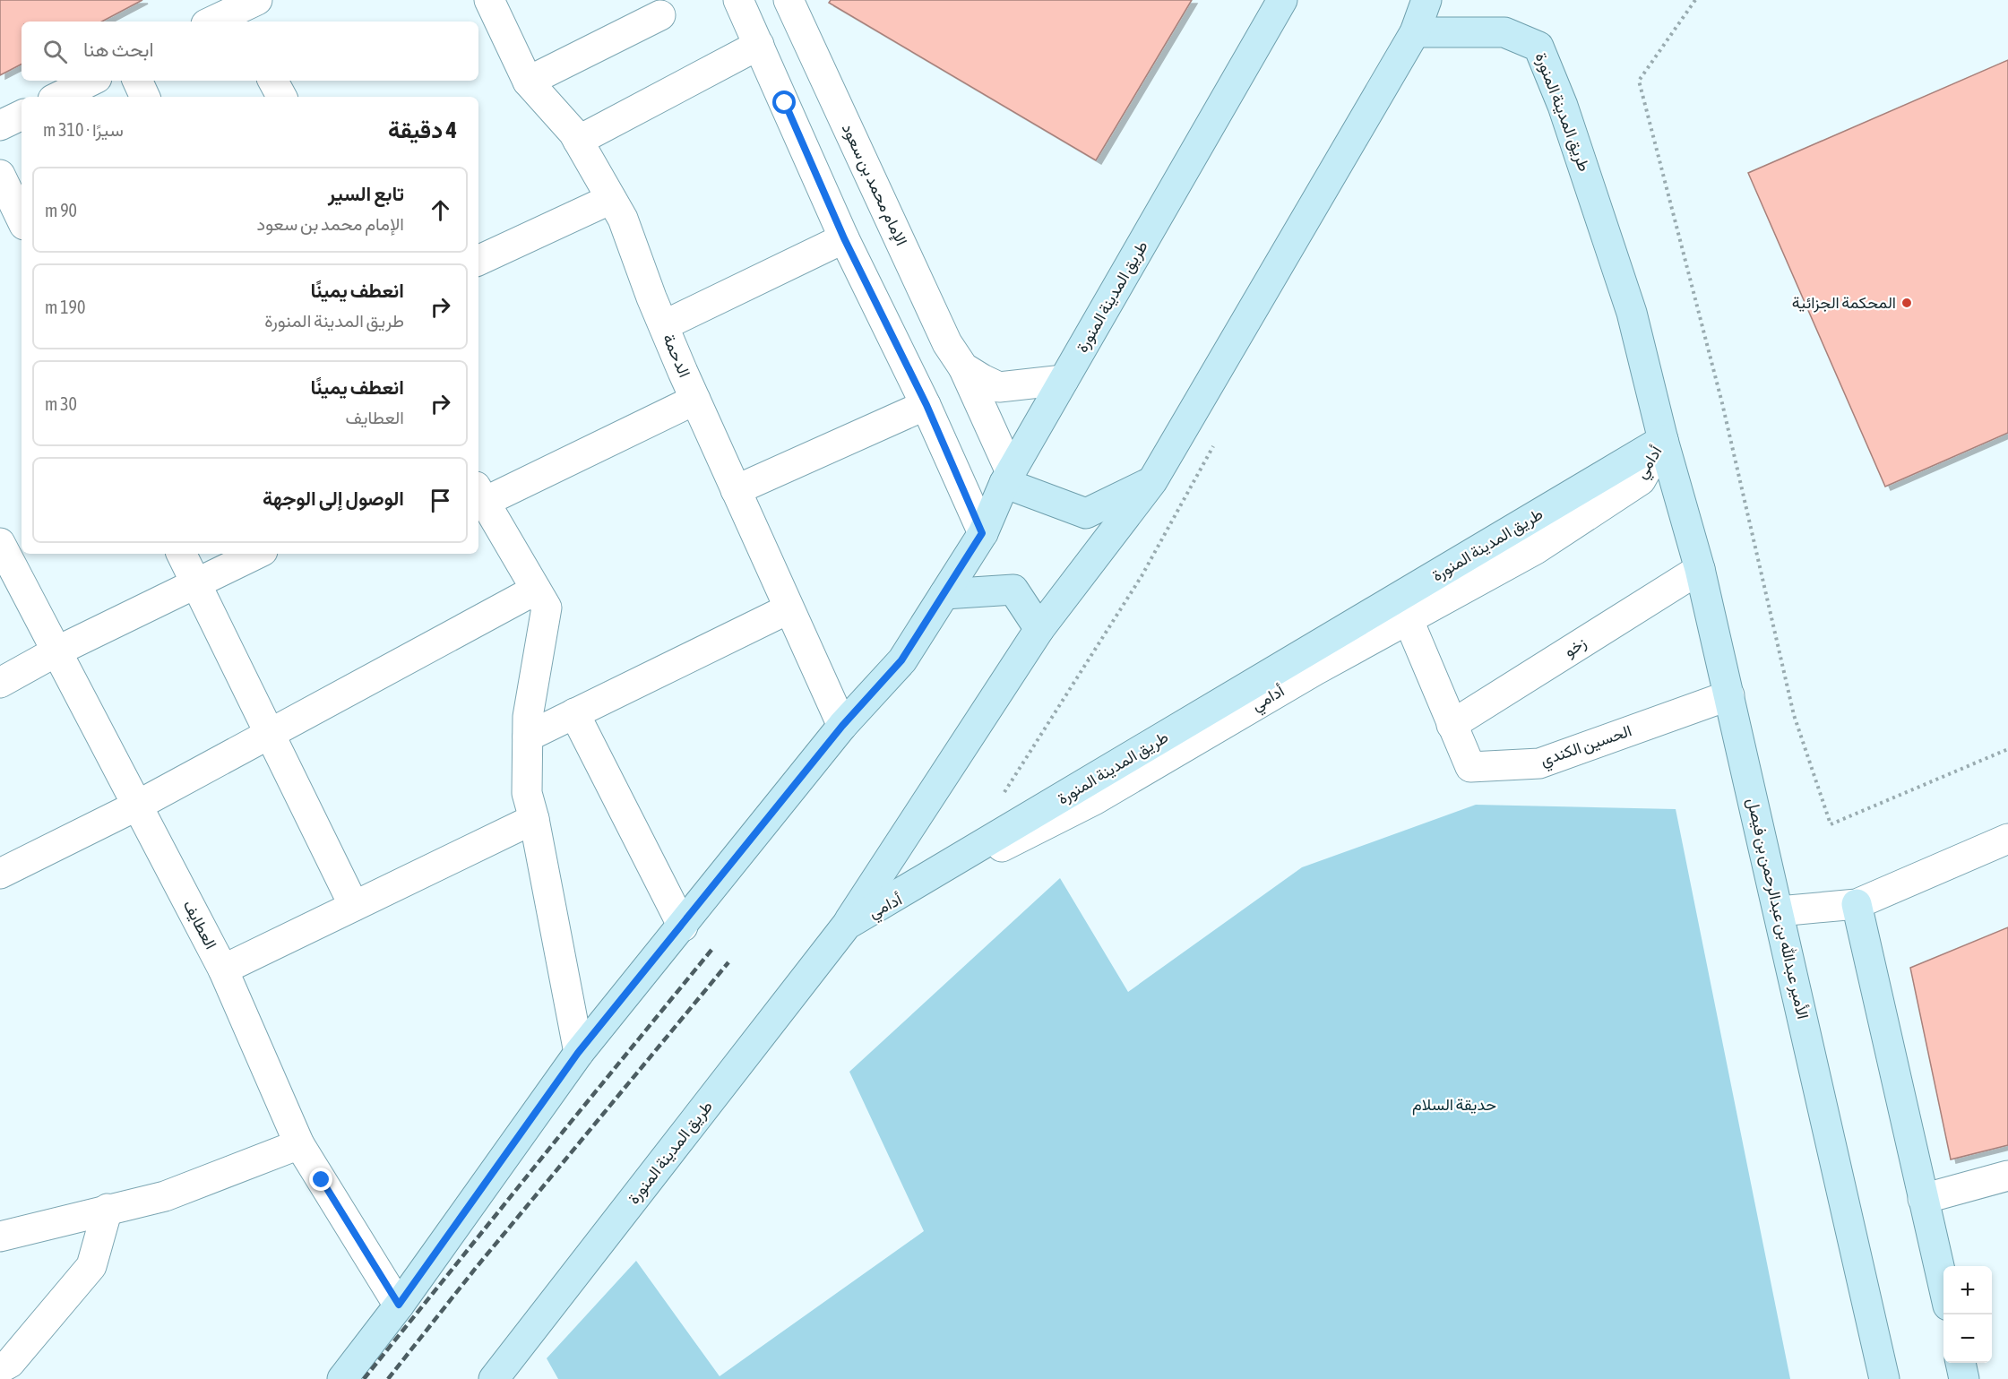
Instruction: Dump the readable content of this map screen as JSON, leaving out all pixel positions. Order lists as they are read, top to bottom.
{
  "streets": {
    "main road": ["طريق المدينة المنورة", "الأمير عبدالله بن عبدالرحمن بن فيصل"],
    "street": [
      "الإمام محمد بن سعود",
      "الدحمة",
      "أدامي",
      "زخو",
      "الحسين الكندي",
      "العطايف"
    ]
  },
  "crossings": [
    ["طريق المدينة المنورة", "الإمام محمد بن سعود"],
    ["طريق المدينة المنورة", "الدحمة"],
    ["طريق المدينة المنورة", "أدامي"],
    ["طريق المدينة المنورة", "الأمير عبدالله بن عبدالرحمن بن فيصل"],
    ["طريق المدينة المنورة", "العطايف"],
    ["أدامي", "الحسين الكندي"],
    ["أدامي", "الأمير عبدالله بن عبدالرحمن بن فيصل"],
    ["زخو", "الحسين الكندي"],
    ["زخو", "الأمير عبدالله بن عبدالرحمن بن فيصل"],
    ["الحسين الكندي", "الأمير عبدالله بن عبدالرحمن بن فيصل"]
  ],
  "parks": ["حديقة السلام"],
  "places": ["المحكمة الجزائية"],
  "page": {
    "search": "ابحث هنا",
    "heading": ["4 دقيقة", "سيرًا · 310 m"],
    "list": [
      ["تابع السير", "الإمام محمد بن سعود", "90 m"],
      ["انعطف يمينًا", "طريق المدينة المنورة", "190 m"],
      ["انعطف يمينًا", "العطايف", "30 m"],
      "الوصول إلى الوجهة"
    ],
    "map_buttons": ["+", "−"]
  }
}
